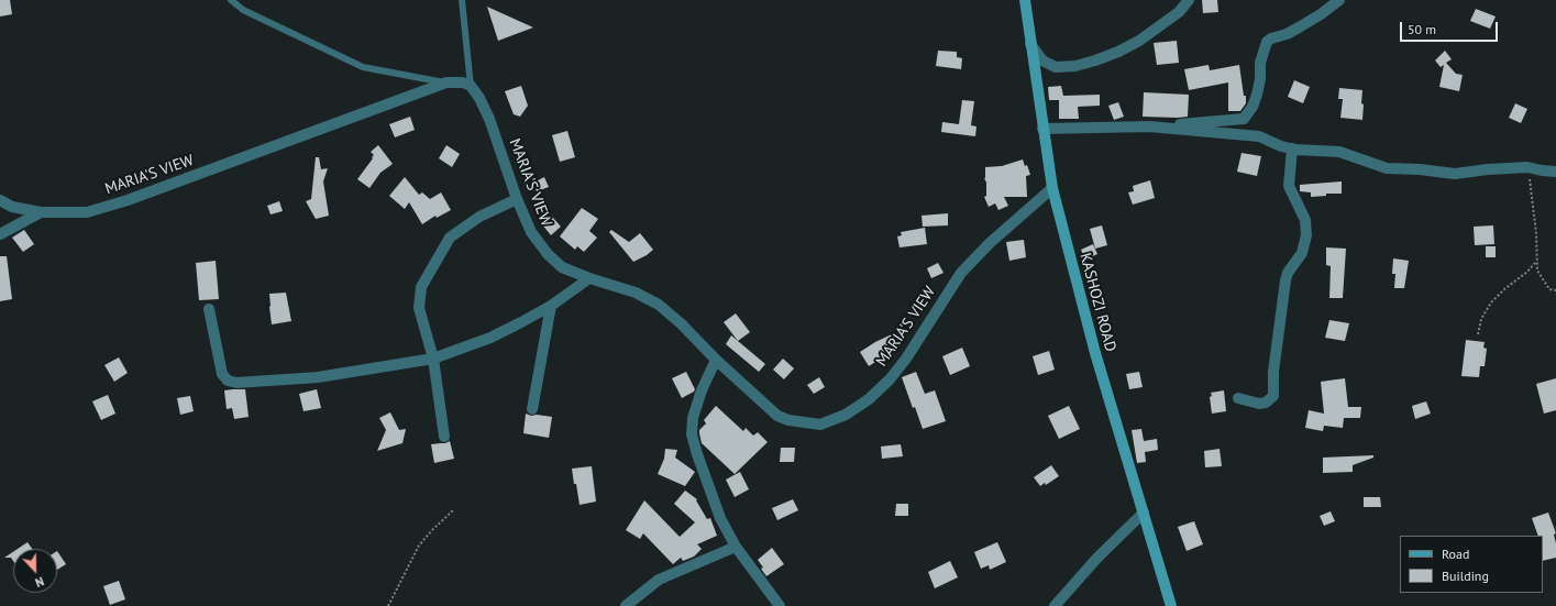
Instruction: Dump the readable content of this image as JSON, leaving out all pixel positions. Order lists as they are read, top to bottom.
{
  "streets": {
    "main road": ["KASHOZI ROAD"],
    "street": ["MARIA'S VIEW"]
  },
  "crossings": [
    ["MARIA'S VIEW", "KASHOZI ROAD"]
  ],
  "legend": ["Road", "Building"],
  "scale_bar": "50 m",
  "north": "bottom"
}
